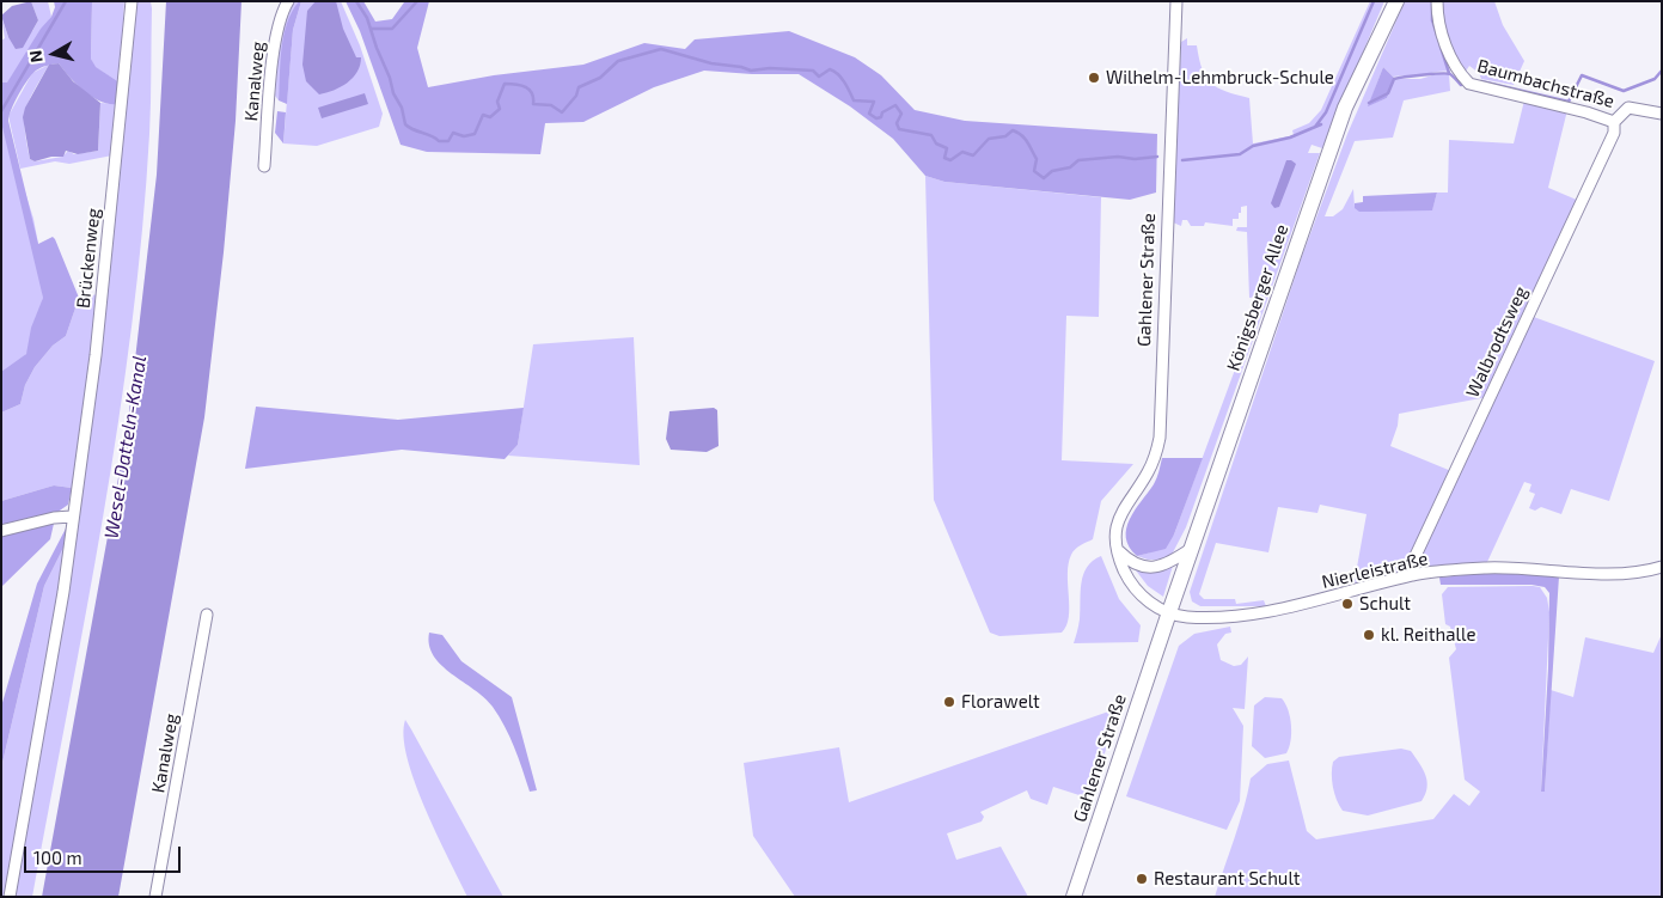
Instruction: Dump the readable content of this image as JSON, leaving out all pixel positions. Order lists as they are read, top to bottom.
{
  "streets": {
    "main road": ["Gahlener Straße", "Königsberger Allee"],
    "street": [
      "Kanalweg",
      "Baumbachstraße",
      "Brückenweg",
      "Walbrodtsweg",
      "Nierleistraße"
    ]
  },
  "crossings": [
    ["Baumbachstraße", "Walbrodtsweg"],
    ["Gahlener Straße", "Königsberger Allee"],
    ["Gahlener Straße", "Nierleistraße"],
    ["Königsberger Allee", "Nierleistraße"],
    ["Walbrodtsweg", "Nierleistraße"]
  ],
  "water": ["Wesel-Datteln-Kanal"],
  "places": [
    "Wilhelm-Lehmbruck-Schule",
    "Schult",
    "kl. Reithalle",
    "Florawelt",
    "Restaurant Schult"
  ],
  "scale_bar": "100 m",
  "north": "left"
}
